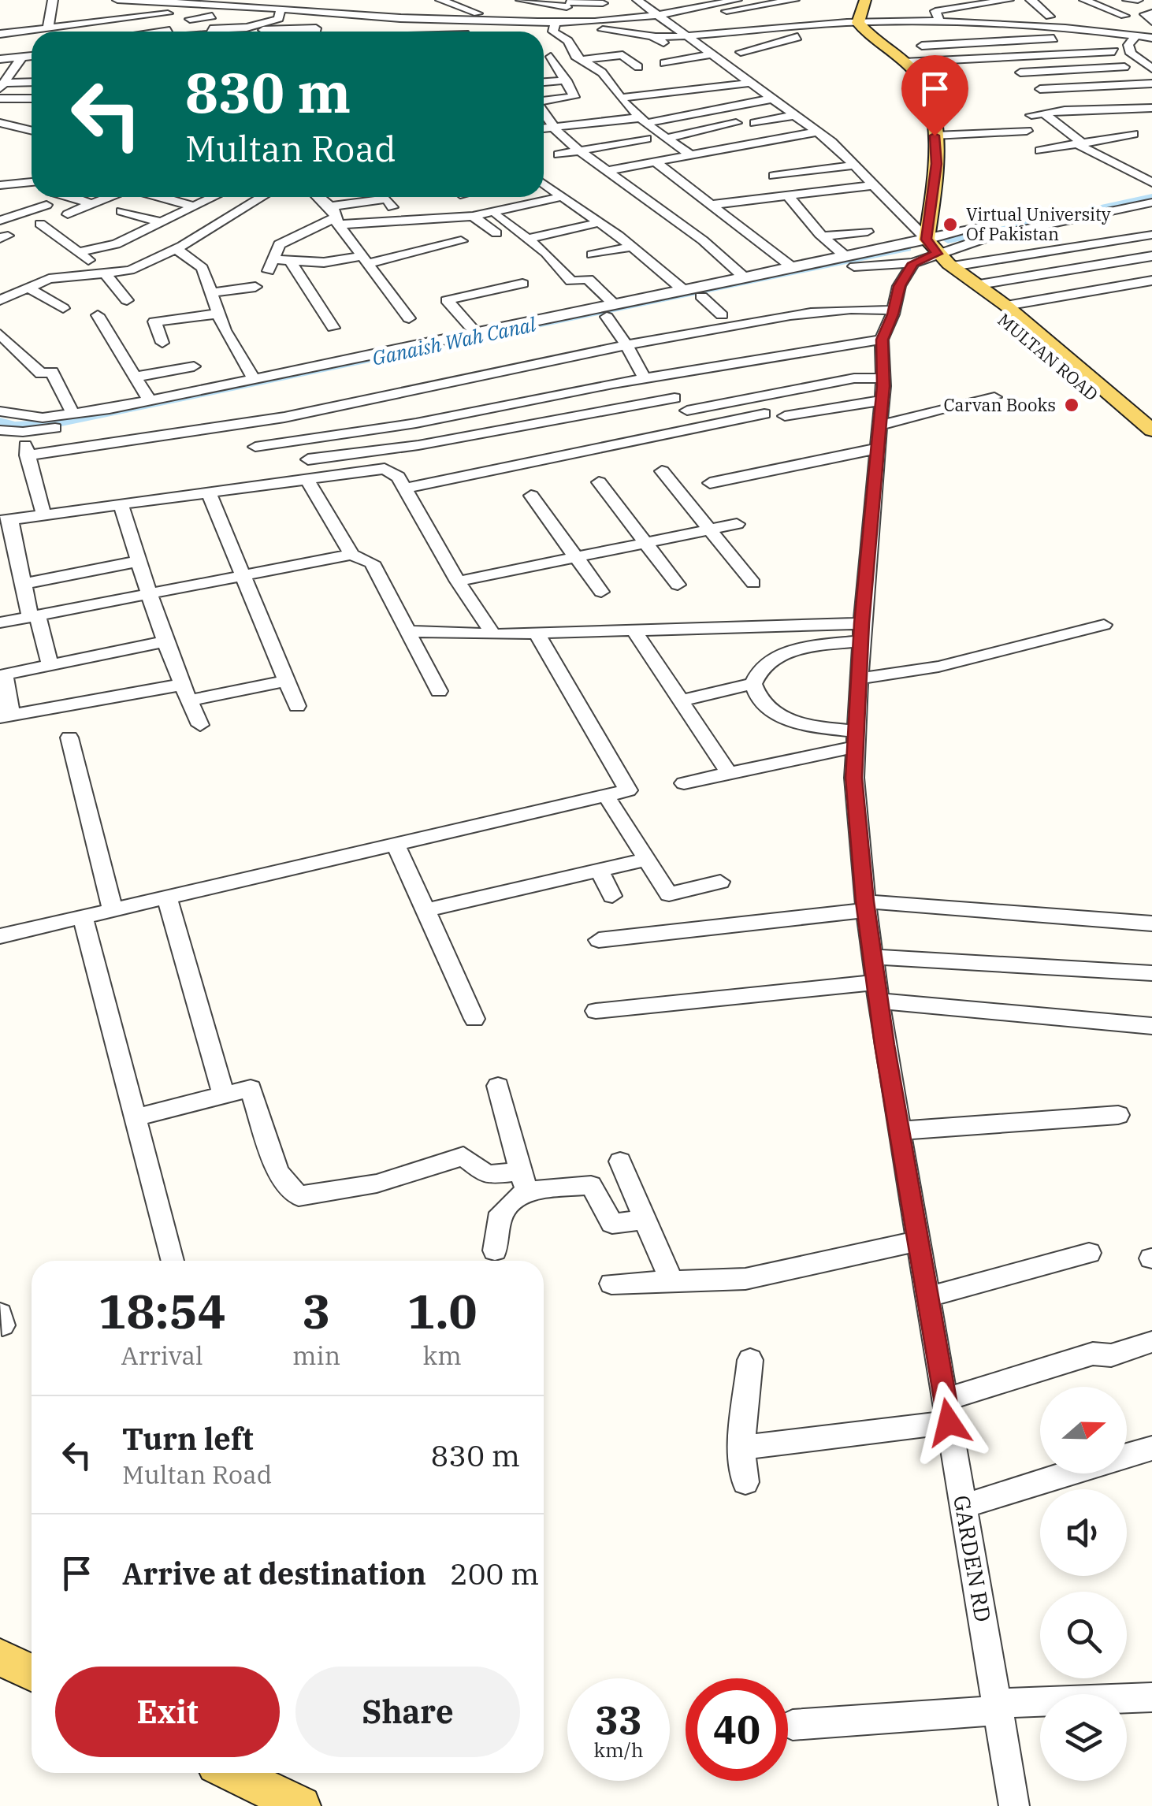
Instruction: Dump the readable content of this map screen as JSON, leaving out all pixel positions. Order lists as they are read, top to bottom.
{
  "streets": {
    "main road": ["MULTAN ROAD"],
    "street": ["GARDEN RD"]
  },
  "water": ["Ganaish Wah Canal"],
  "places": ["Virtual University Of Pakistan", "Carvan Books"],
  "north": "right",
  "page": {
    "turn": ["830 m", "Multan Road"],
    "eta": [
      "18:54",
      "Arrival",
      "3",
      "min",
      "1.0",
      "km"
    ],
    "list": [
      {
        "name": "Turn left",
        "note": "Multan Road",
        "value": "830 m"
      },
      {
        "name": "Arrive at destination",
        "value": "200 m"
      }
    ],
    "buttons": ["Exit", "Share"],
    "speed": "33 km/h",
    "limit": "40"
  }
}
